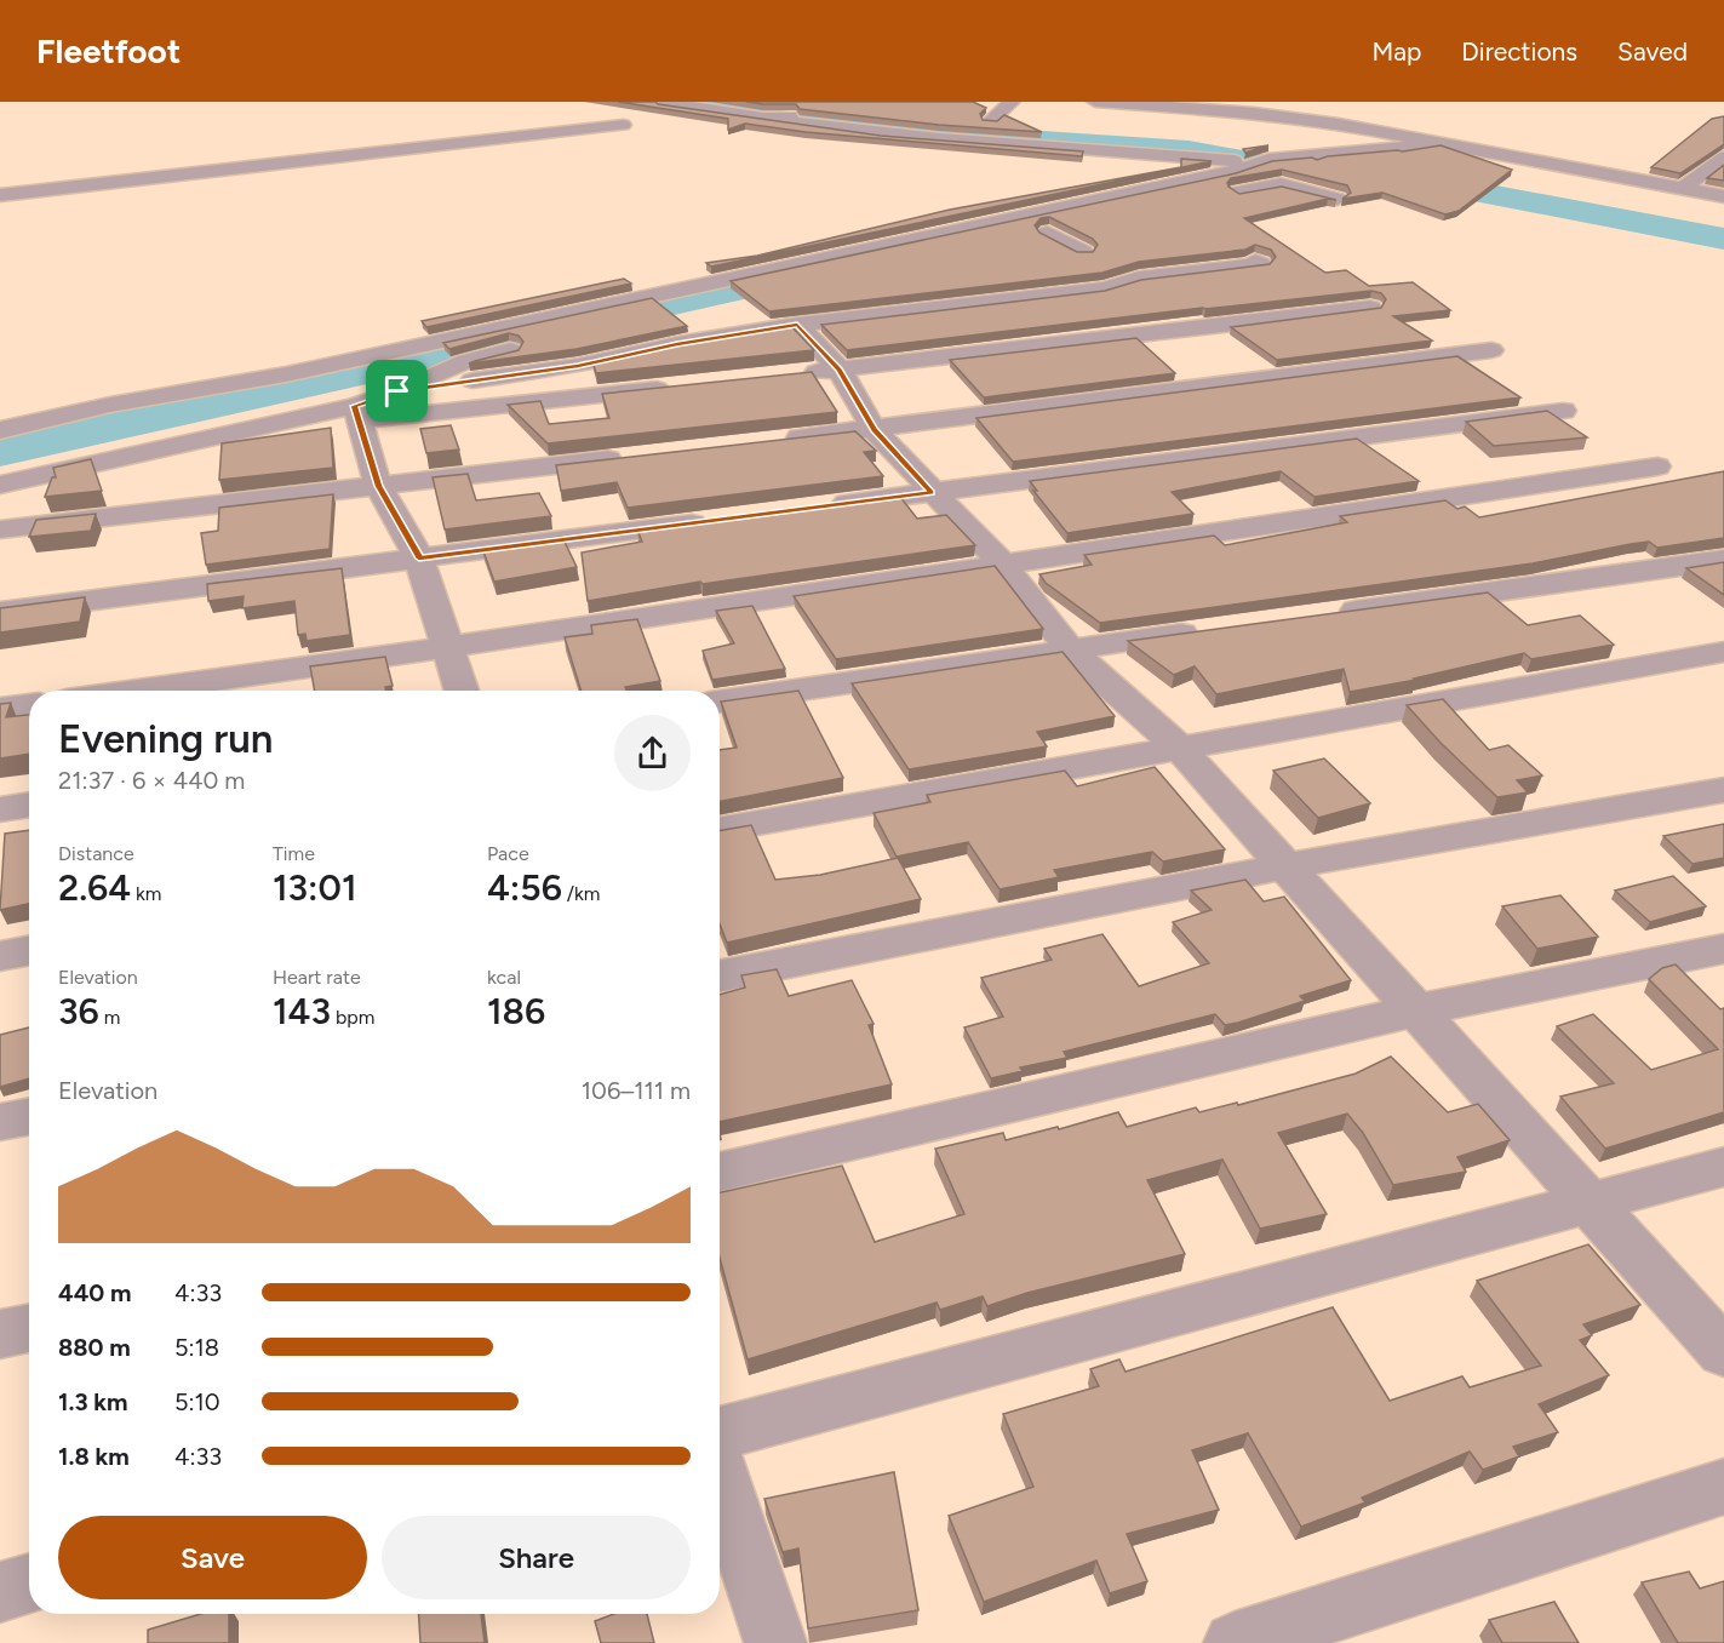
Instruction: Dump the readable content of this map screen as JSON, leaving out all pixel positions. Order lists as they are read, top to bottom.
{
  "page": {
    "header": "Fleetfoot",
    "nav": ["Map", "Directions", "Saved"],
    "heading": ["Evening run", "21:37 · 6 × 440 m"],
    "stats": [
      ["Distance", "2.64 km"],
      ["Time", "13:01"],
      ["Pace", "4:56 /km"],
      ["Elevation", "36 m"],
      ["Heart rate", "143 bpm"],
      ["kcal", "186"]
    ],
    "chart": ["Elevation", "106–111 m"],
    "list": [
      {
        "name": "440 m",
        "note": "4:33"
      },
      {
        "name": "880 m",
        "note": "5:18"
      },
      {
        "name": "1.3 km",
        "note": "5:10"
      },
      {
        "name": "1.8 km",
        "note": "4:33"
      }
    ],
    "buttons": ["Save", "Share"]
  }
}
